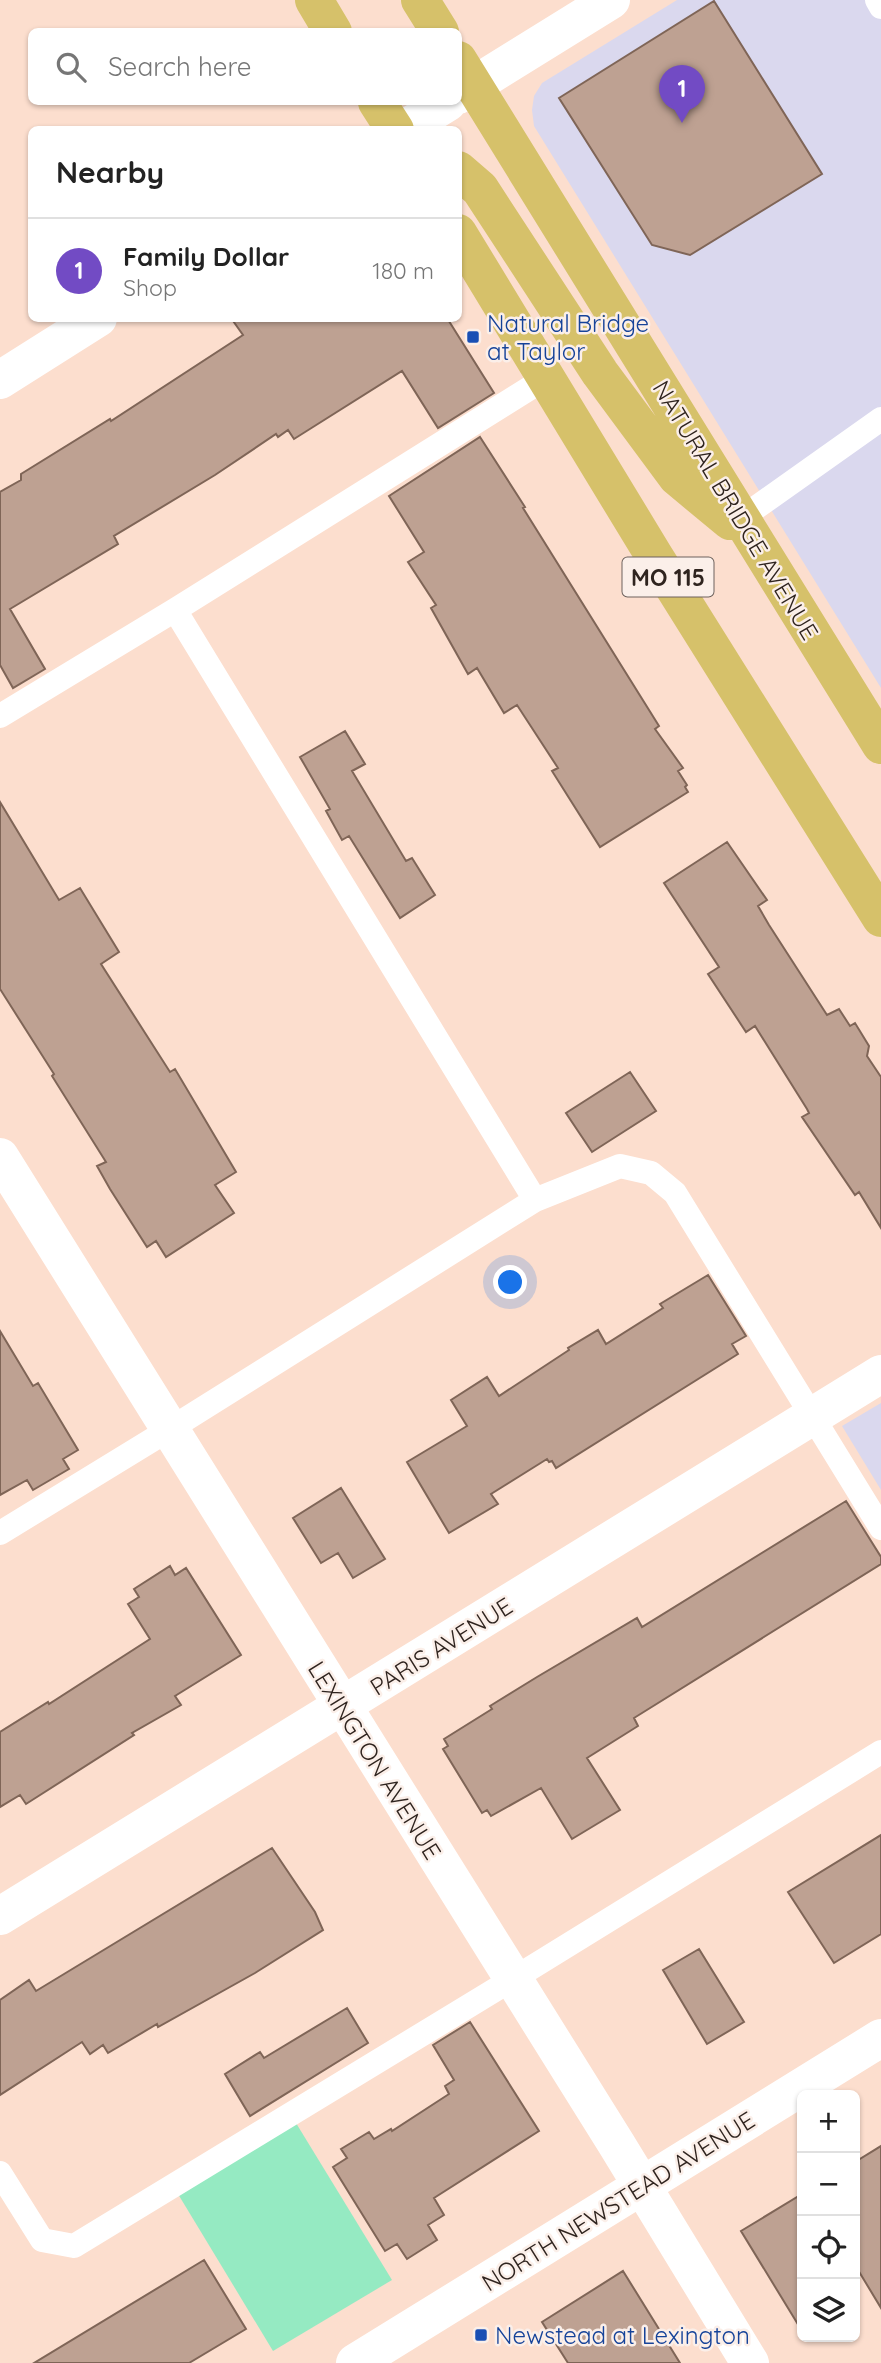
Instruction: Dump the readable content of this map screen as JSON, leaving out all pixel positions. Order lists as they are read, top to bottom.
{
  "streets": {
    "main road": ["NATURAL BRIDGE AVENUE", "MO 115"],
    "street": ["PARIS AVENUE", "LEXINGTON AVENUE", "NORTH NEWSTEAD AVENUE"]
  },
  "crossings": [
    ["PARIS AVENUE", "LEXINGTON AVENUE"],
    ["LEXINGTON AVENUE", "NORTH NEWSTEAD AVENUE"]
  ],
  "places": {
    "transit": ["Natural Bridge at Taylor", "Newstead at Lexington"]
  },
  "page": {
    "search": "Search here",
    "pins": "1",
    "heading": "Nearby",
    "list": [
      {
        "mark": "1",
        "name": "Family Dollar",
        "note": "Shop",
        "value": "180 m"
      }
    ],
    "map_buttons": ["+", "−"]
  }
}
